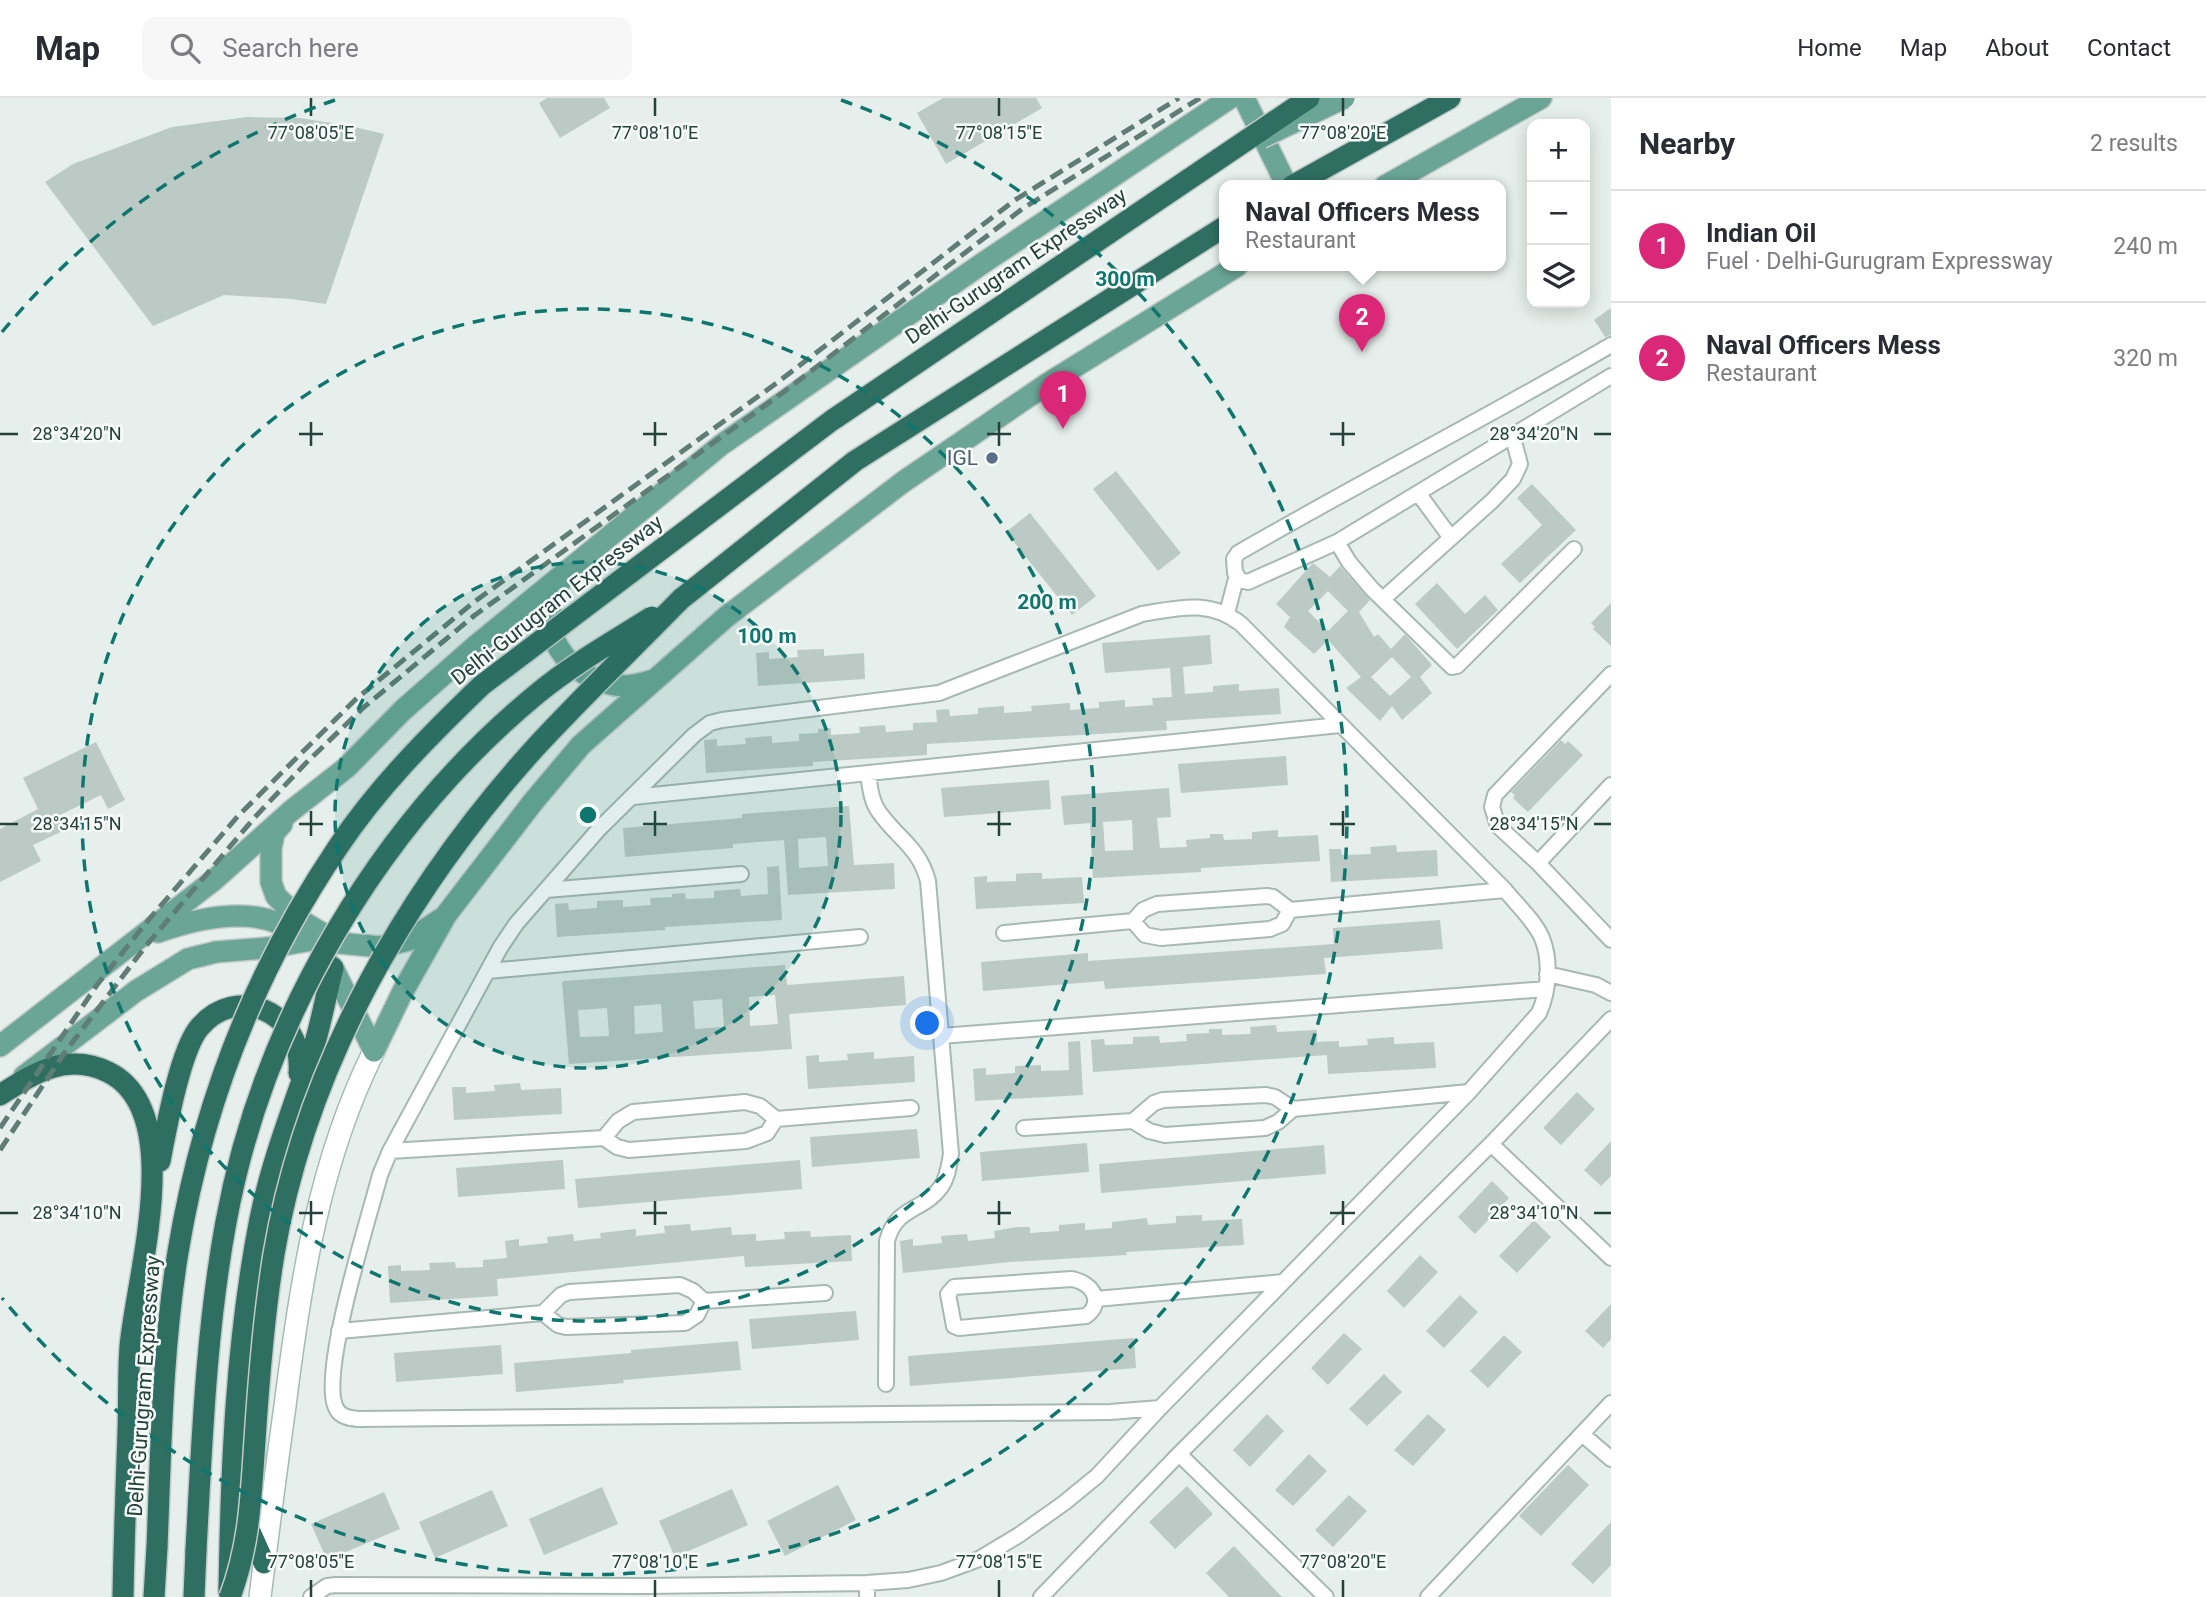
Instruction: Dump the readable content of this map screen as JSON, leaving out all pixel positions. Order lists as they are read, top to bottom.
{
  "streets": {
    "highway": ["Delhi-Gurugram Expressway"]
  },
  "places": ["IGL"],
  "page": {
    "header": "Map",
    "search": "Search here",
    "nav": [
      "Home",
      "Map",
      "About",
      "Contact"
    ],
    "heading": ["Nearby", "2 results"],
    "map_buttons": ["+", "−"],
    "popup": ["Naval Officers Mess", "Restaurant"],
    "list": [
      {
        "mark": "1",
        "name": "Indian Oil",
        "note": "Fuel · Delhi-Gurugram Expressway",
        "value": "240 m"
      },
      {
        "mark": "2",
        "name": "Naval Officers Mess",
        "note": "Restaurant",
        "value": "320 m"
      }
    ],
    "pins": ["2", "1"]
  },
  "coordinates": [
    "77°08'05\"E",
    "77°08'10\"E",
    "77°08'15\"E",
    "77°08'20\"E",
    "28°34'20\"N",
    "28°34'15\"N",
    "28°34'10\"N"
  ],
  "rings": ["300 m", "200 m", "100 m"]
}
